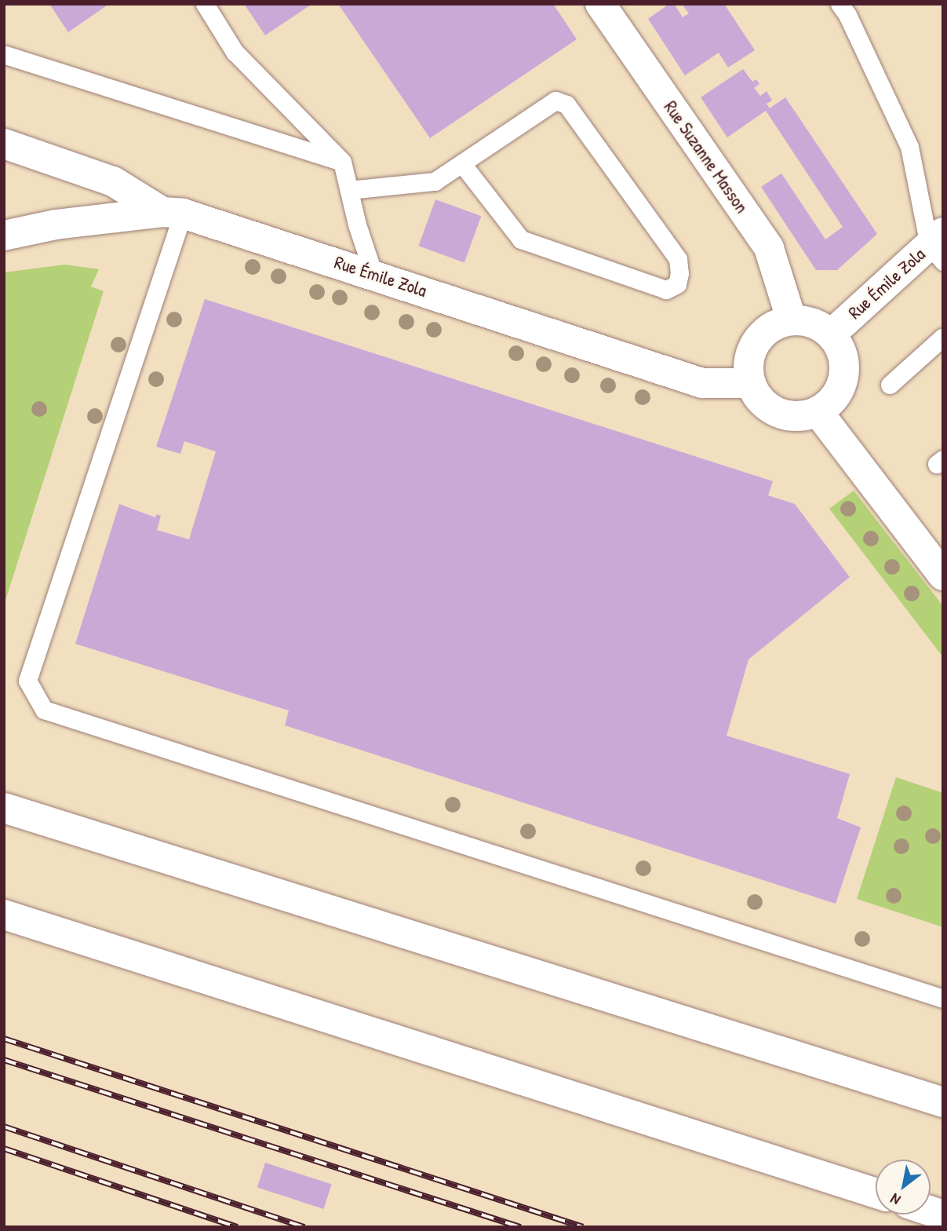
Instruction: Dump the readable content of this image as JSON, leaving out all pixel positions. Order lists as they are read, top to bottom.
{
  "streets": {
    "main road": ["Rue Suzanne Masson", "Rue Émile Zola"]
  },
  "crossings": [
    ["Rue Suzanne Masson", "Rue Émile Zola"]
  ],
  "north": "bottom left"
}
